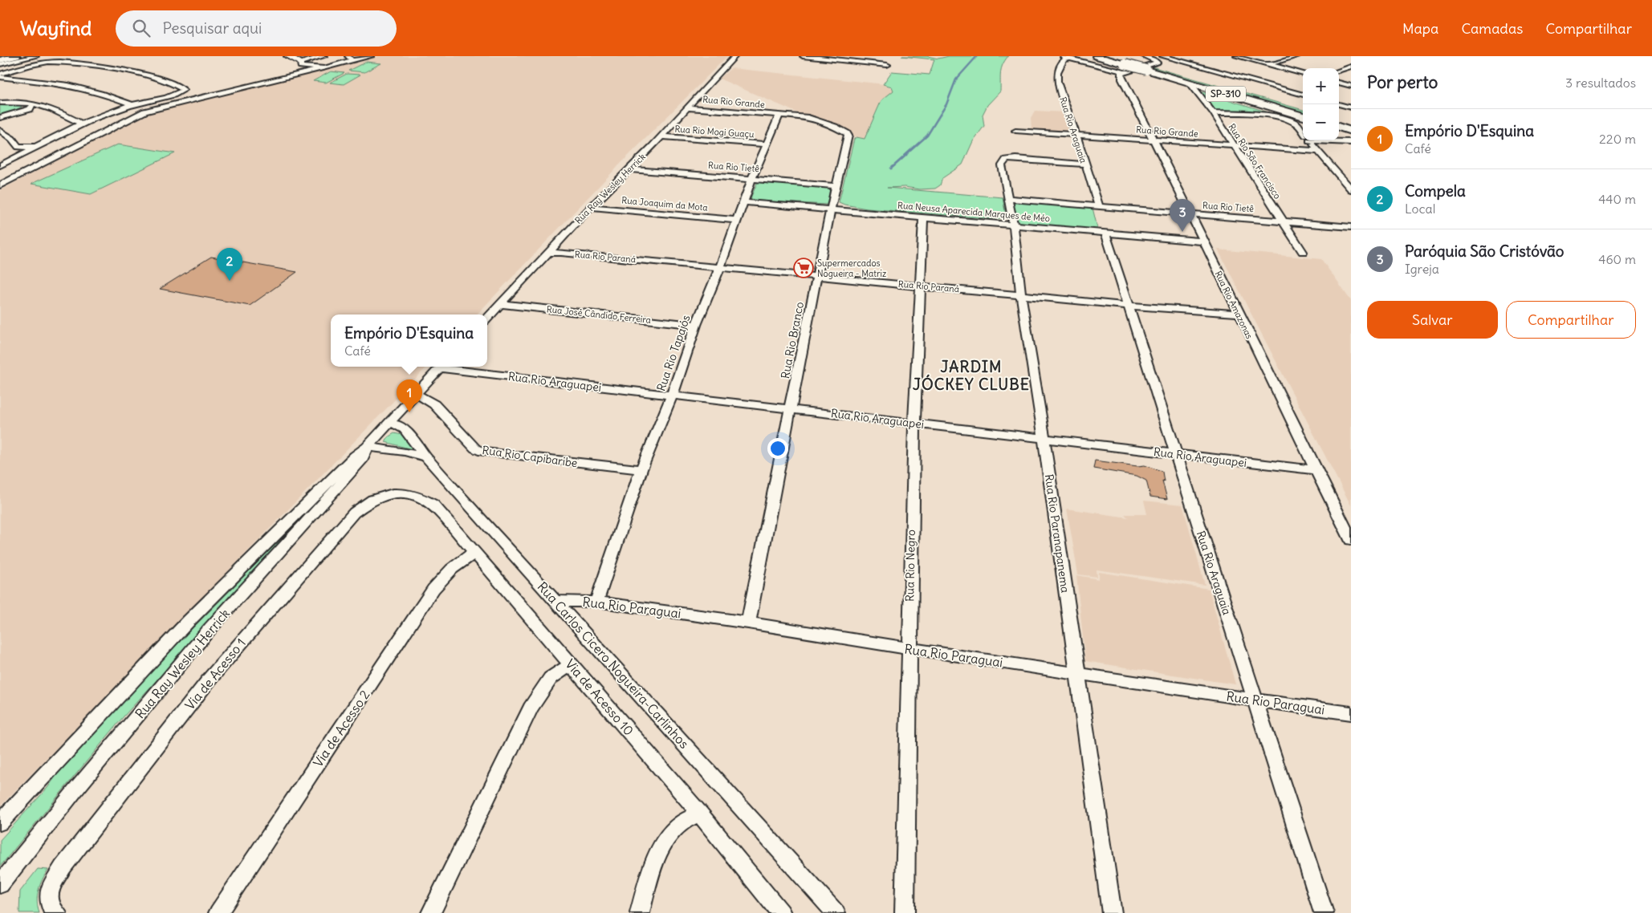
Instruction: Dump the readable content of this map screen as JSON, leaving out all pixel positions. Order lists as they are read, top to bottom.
{
  "streets": {
    "highway": ["SP-310"],
    "street": [
      "Rua Rio Grande",
      "Rua Rio Araguaia",
      "Rua Rio Mogi Guaçu",
      "Rua Rio São Francisco",
      "Rua Rio Tietê",
      "Rua Ray Wesley Herrick",
      "Rua Joaquim da Mota",
      "Rua Neusa Aparecida Marques de Méo",
      "Rua Rio Paraná",
      "Rua Rio Amazonas",
      "Rua José Cândido Ferreira",
      "Rua Rio Branco",
      "Rua Rio Tapajós",
      "Rua Rio Araguapei",
      "Rua Rio Capibaribe",
      "Rua Rio Paranapanema",
      "Rua Rio Negro",
      "Rua Rio Paraguai",
      "Rua Carlos Cicero Nogueira-Carlinhos",
      "Via de Acesso 1",
      "Via de Acesso 10",
      "Via de Acesso 2"
    ]
  },
  "crossings": [
    ["SP-310", "Rua Rio São Francisco"],
    ["SP-310", "Rua Rio Amazonas"],
    ["Rua Rio Grande", "Rua Rio Araguaia"],
    ["Rua Rio Grande", "Rua Rio São Francisco"],
    ["Rua Rio Grande", "Rua Ray Wesley Herrick"],
    ["Rua Rio Grande", "Rua Rio Amazonas"],
    ["Rua Rio Grande", "Rua Rio Branco"],
    ["Rua Rio Grande", "Rua Rio Tapajós"],
    ["Rua Rio Araguaia", "Rua Rio Tietê"],
    ["Rua Rio Araguaia", "Rua Neusa Aparecida Marques de Méo"],
    ["Rua Rio Araguaia", "Rua Rio Paraná"],
    ["Rua Rio Araguaia", "Rua Rio Araguapei"],
    ["Rua Rio Araguaia", "Rua Rio Paranapanema"],
    ["Rua Rio Araguaia", "Rua Rio Paraguai"],
    ["Rua Rio Mogi Guaçu", "Rua Ray Wesley Herrick"],
    ["Rua Rio Mogi Guaçu", "Rua Rio Tapajós"],
    ["Rua Rio São Francisco", "Rua Rio Tietê"],
    ["Rua Rio Tietê", "Rua Ray Wesley Herrick"],
    ["Rua Rio Tietê", "Rua Rio Amazonas"],
    ["Rua Rio Tietê", "Rua Rio Branco"],
    ["Rua Rio Tietê", "Rua Rio Tapajós"],
    ["Rua Rio Tietê", "Rua Rio Paranapanema"],
    ["Rua Ray Wesley Herrick", "Rua Joaquim da Mota"],
    ["Rua Ray Wesley Herrick", "Rua Rio Paraná"],
    ["Rua Ray Wesley Herrick", "Rua José Cândido Ferreira"],
    ["Rua Ray Wesley Herrick", "Rua Rio Capibaribe"],
    ["Rua Ray Wesley Herrick", "Rua Carlos Cicero Nogueira-Carlinhos"],
    ["Rua Joaquim da Mota", "Rua Rio Tapajós"],
    ["Rua Neusa Aparecida Marques de Méo", "Rua Rio Amazonas"],
    ["Rua Neusa Aparecida Marques de Méo", "Rua Rio Branco"],
    ["Rua Neusa Aparecida Marques de Méo", "Rua Rio Tapajós"],
    ["Rua Neusa Aparecida Marques de Méo", "Rua Rio Paranapanema"],
    ["Rua Neusa Aparecida Marques de Méo", "Rua Rio Negro"],
    ["Rua Rio Paraná", "Rua Rio Amazonas"],
    ["Rua Rio Paraná", "Rua Rio Branco"],
    ["Rua Rio Paraná", "Rua Rio Tapajós"],
    ["Rua Rio Paraná", "Rua Rio Paranapanema"],
    ["Rua Rio Paraná", "Rua Rio Negro"],
    ["Rua Rio Amazonas", "Rua Rio Araguapei"],
    ["Rua José Cândido Ferreira", "Rua Rio Tapajós"],
    ["Rua Rio Branco", "Rua Rio Tapajós"],
    ["Rua Rio Branco", "Rua Rio Araguapei"],
    ["Rua Rio Branco", "Rua Rio Paraguai"],
    ["Rua Rio Tapajós", "Rua Rio Araguapei"],
    ["Rua Rio Tapajós", "Rua Rio Capibaribe"],
    ["Rua Rio Tapajós", "Rua Rio Paraguai"],
    ["Rua Rio Araguapei", "Rua Rio Paranapanema"],
    ["Rua Rio Araguapei", "Rua Rio Negro"],
    ["Rua Rio Paranapanema", "Rua Rio Paraguai"],
    ["Rua Rio Negro", "Rua Rio Paraguai"],
    ["Rua Rio Paraguai", "Rua Carlos Cicero Nogueira-Carlinhos"],
    ["Via de Acesso 1", "Via de Acesso 10"],
    ["Via de Acesso 10", "Via de Acesso 2"]
  ],
  "districts": ["JARDIM JÓCKEY CLUBE"],
  "places": {
    "supermarket": ["Supermercados Nogueira - Matriz"]
  },
  "page": {
    "header": "Wayfind",
    "search": "Pesquisar aqui",
    "nav": ["Mapa", "Camadas", "Compartilhar"],
    "heading": ["Por perto", "3 resultados"],
    "map_buttons": ["+", "−"],
    "list": [
      {
        "mark": "1",
        "name": "Empório D'Esquina",
        "note": "Café",
        "value": "220 m"
      },
      {
        "mark": "2",
        "name": "Compela",
        "note": "Local",
        "value": "440 m"
      },
      {
        "mark": "3",
        "name": "Paróquia São Cristóvão",
        "note": "Igreja",
        "value": "460 m"
      }
    ],
    "pins": ["3", "2", "1"],
    "buttons": ["Salvar", "Compartilhar"],
    "popup": ["Empório D'Esquina", "Café"]
  }
}
